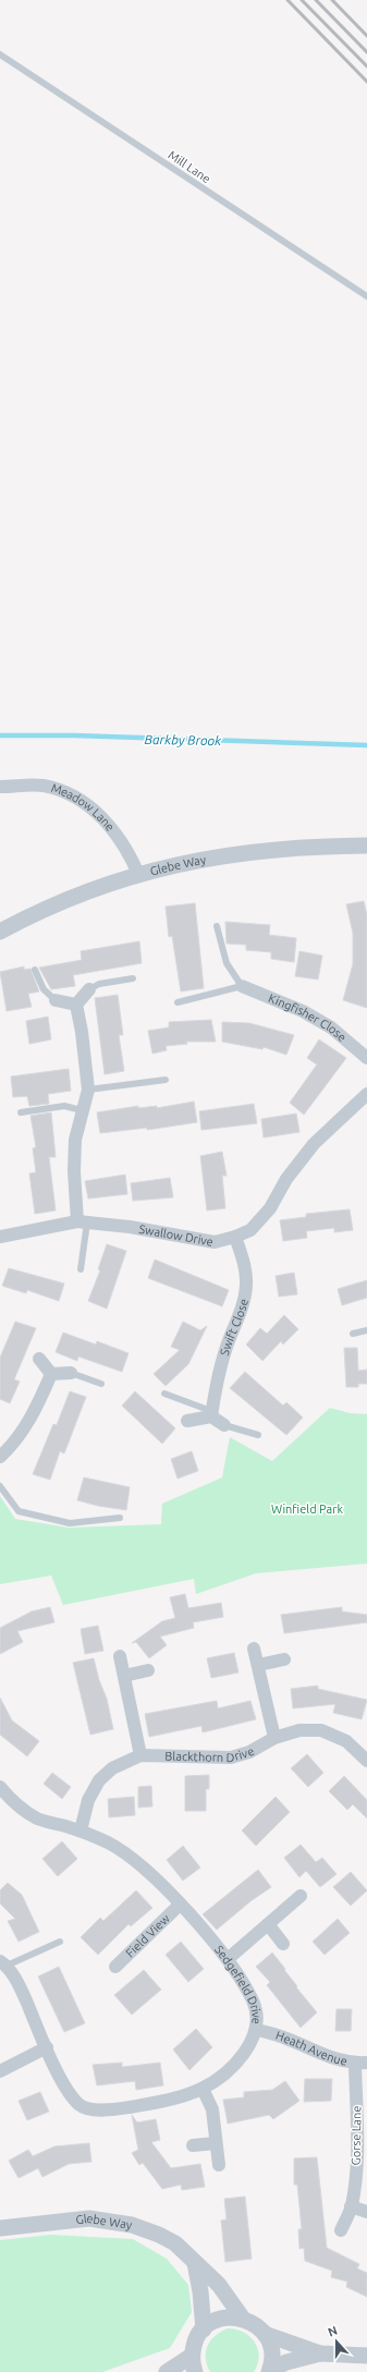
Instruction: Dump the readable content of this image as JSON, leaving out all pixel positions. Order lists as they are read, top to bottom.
{
  "streets": {
    "street": [
      "Meadow Lane",
      "Glebe Way",
      "Kingfisher Close",
      "Swallow Drive",
      "Swift Close",
      "Blackthorn Drive",
      "Field View",
      "Sedgefield Drive",
      "Heath Avenue",
      "Gorse Lane"
    ],
    "lane": ["Mill Lane"]
  },
  "crossings": [
    ["Meadow Lane", "Glebe Way"],
    ["Swallow Drive", "Swift Close"],
    ["Blackthorn Drive", "Sedgefield Drive"],
    ["Field View", "Sedgefield Drive"],
    ["Sedgefield Drive", "Heath Avenue"],
    ["Heath Avenue", "Gorse Lane"]
  ],
  "water": ["Barkby Brook"],
  "parks": ["Winfield Park"],
  "north": "top"
}
